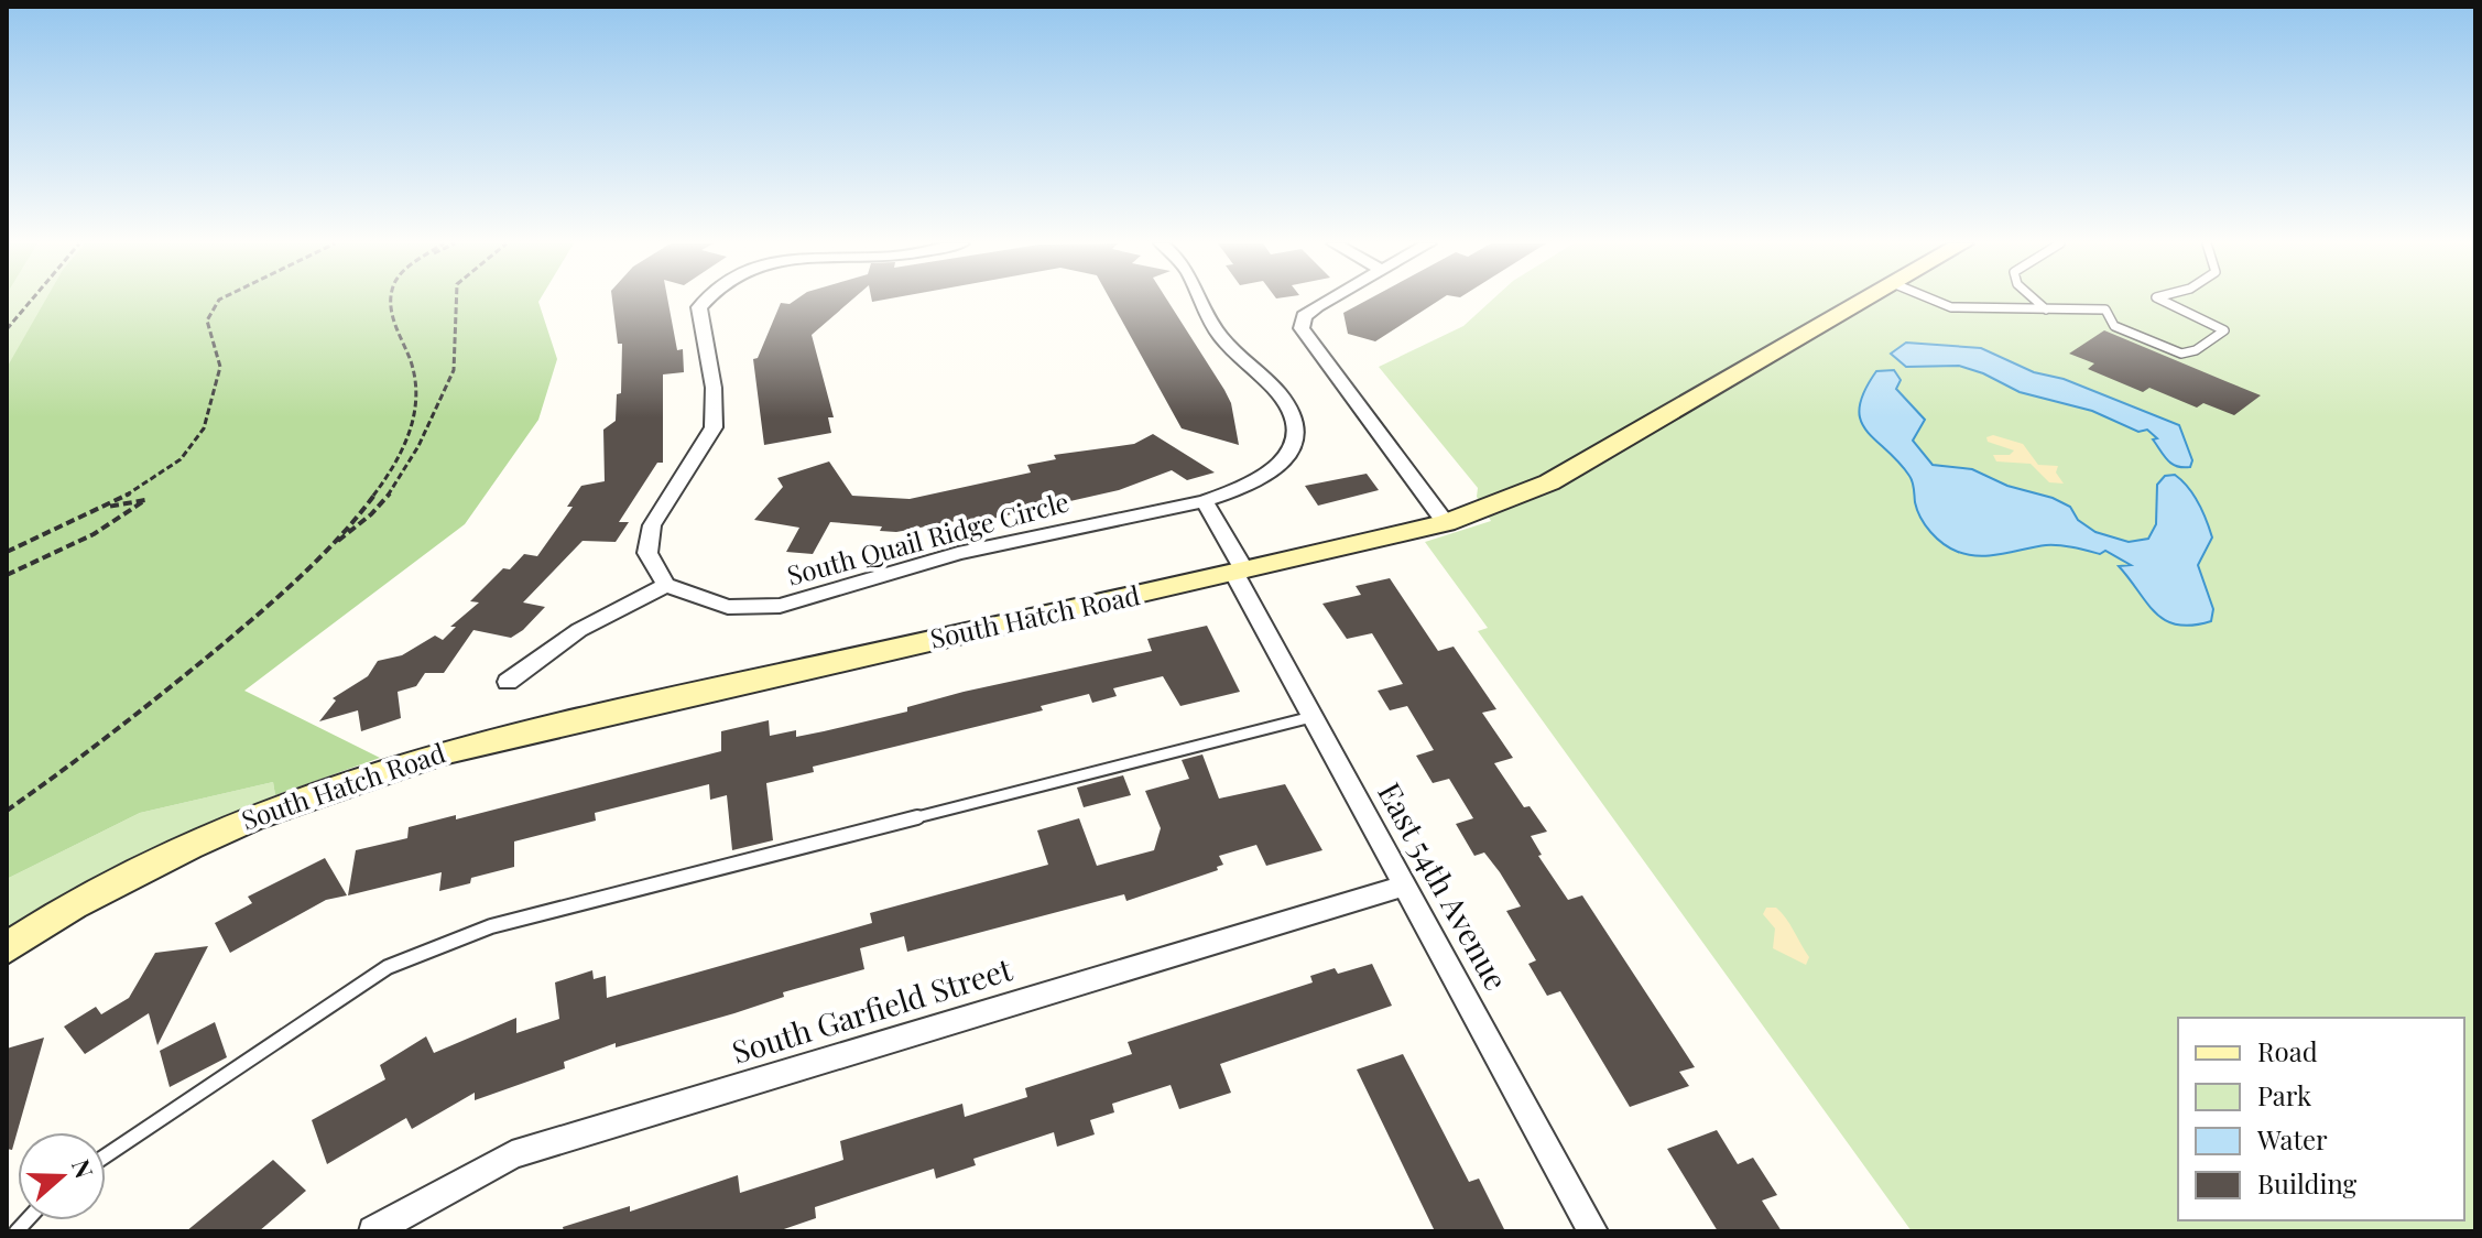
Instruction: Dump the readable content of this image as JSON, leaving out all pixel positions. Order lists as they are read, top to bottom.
{
  "streets": {
    "main road": ["South Hatch Road"],
    "street": ["South Quail Ridge Circle", "East 54th Avenue", "South Garfield Street"]
  },
  "crossings": [
    ["South Quail Ridge Circle", "East 54th Avenue"],
    ["South Hatch Road", "East 54th Avenue"],
    ["East 54th Avenue", "South Garfield Street"]
  ],
  "legend": [
    "Road",
    "Park",
    "Water",
    "Building"
  ],
  "north": "right"
}
